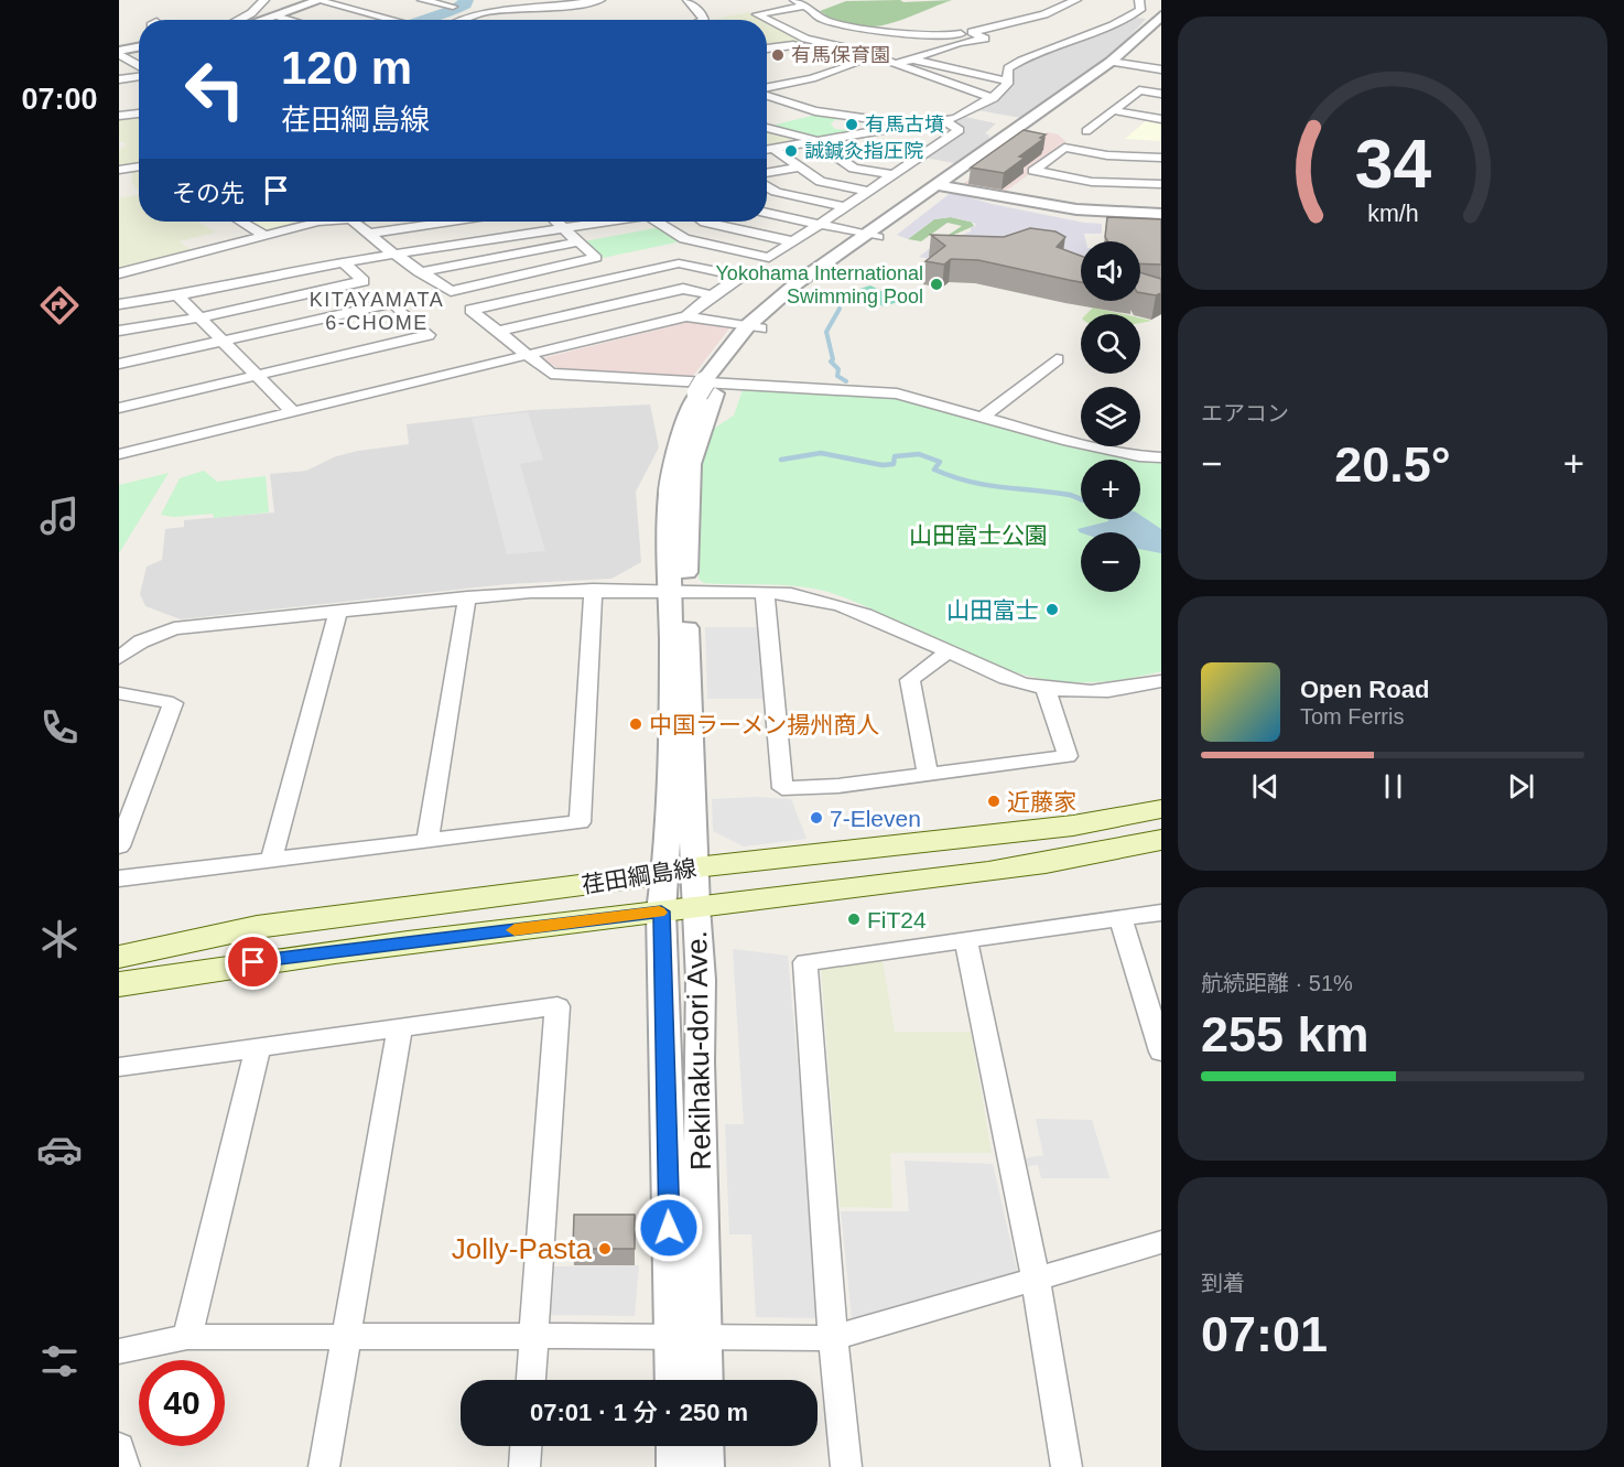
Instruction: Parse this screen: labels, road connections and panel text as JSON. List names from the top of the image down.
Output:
{
  "streets": {
    "main road": ["荏田綱島線"],
    "street": ["Rekihaku-dori Ave."]
  },
  "crossings": [
    ["荏田綱島線", "Rekihaku-dori Ave."]
  ],
  "districts": ["KITAYAMATA 6-CHOME"],
  "parks": ["山田富士公園"],
  "places": [
    "有馬保育園",
    "有馬古墳",
    "誠鍼灸指圧院",
    "Yokohama International Swimming Pool",
    "山田富士",
    "中国ラーメン揚州商人",
    "近藤家",
    "7-Eleven",
    "FiT24",
    "Jolly-Pasta"
  ],
  "page": {
    "tabs": "07:00",
    "turn": ["120 m", "荏田綱島線"],
    "then": "その先",
    "map_buttons": ["+", "−"],
    "tile": [
      "エアコン",
      ["航続距離 · 51%", "255 km"],
      ["到着", "07:01"]
    ],
    "heat": ["−", "20.5°", "+"],
    "song": ["Open Road", "Tom Ferris"],
    "limit": "40",
    "trip": "07:01 · 1 分 · 250 m",
    "gauge": ["34", "km/h"]
  }
}
